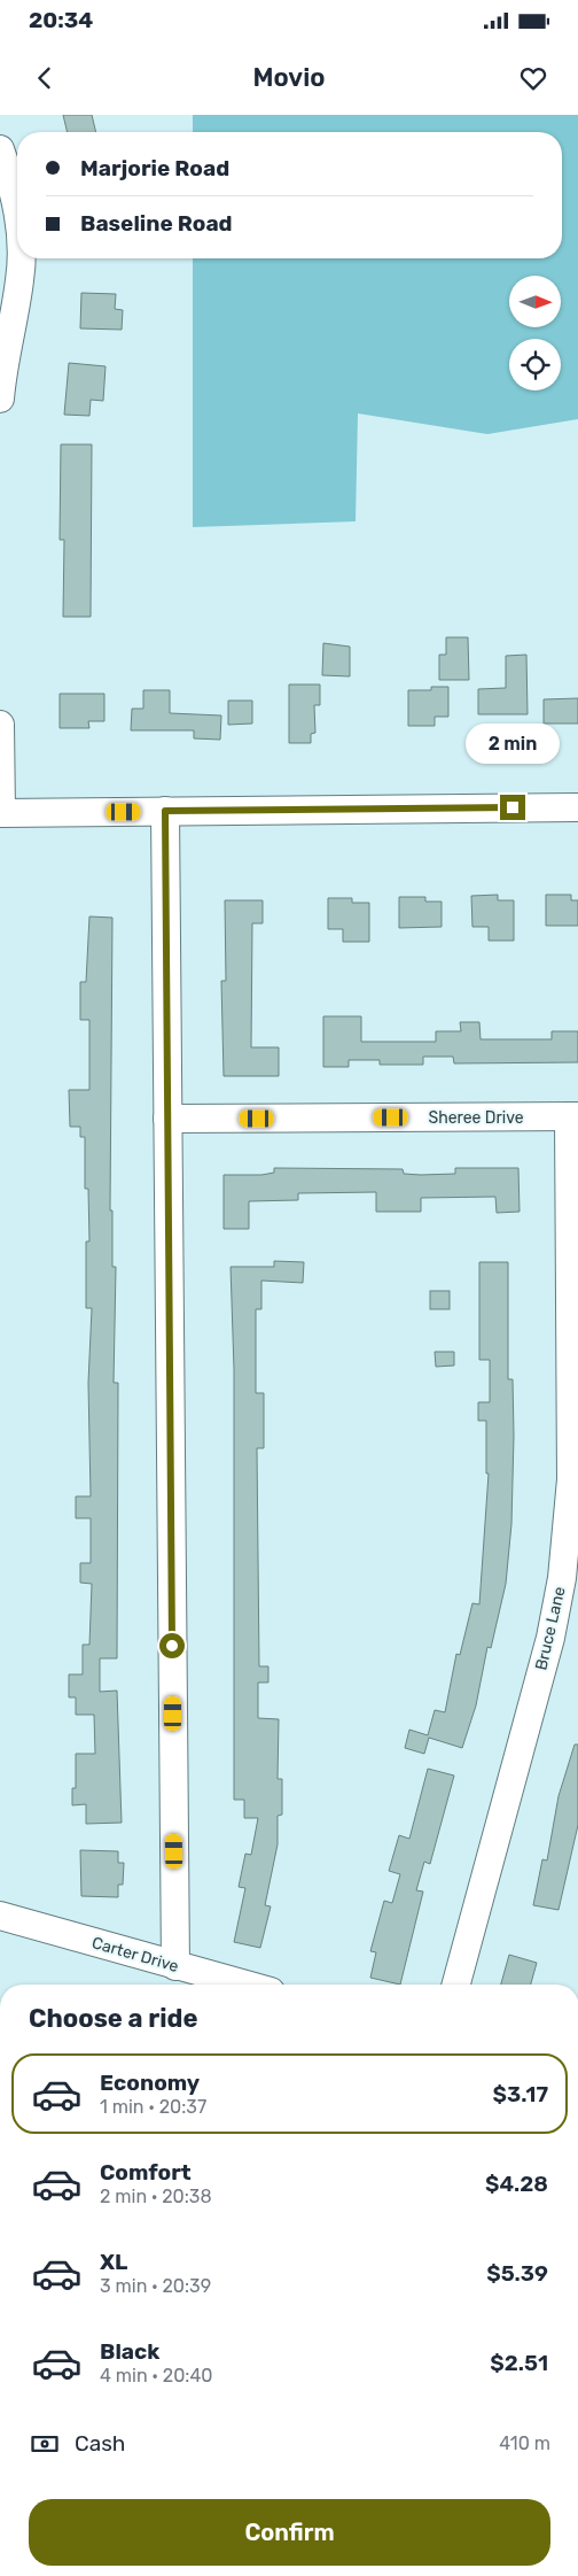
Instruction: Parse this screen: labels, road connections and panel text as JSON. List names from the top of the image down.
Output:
{
  "streets": {
    "street": ["Sheree Drive", "Bruce Lane", "Carter Drive"]
  },
  "crossings": [
    ["Sheree Drive", "Bruce Lane"]
  ],
  "north": "right",
  "page": {
    "status": "20:34",
    "header": "Movio",
    "banner": ["Marjorie Road", "Baseline Road"],
    "bubble": "2 min",
    "heading": "Choose a ride",
    "list": [
      {
        "name": "Economy",
        "note": "1 min · 20:37",
        "value": "$3.17"
      },
      {
        "name": "Comfort",
        "note": "2 min · 20:38",
        "value": "$4.28"
      },
      {
        "name": "XL",
        "note": "3 min · 20:39",
        "value": "$5.39"
      },
      {
        "name": "Black",
        "note": "4 min · 20:40",
        "value": "$2.51"
      }
    ],
    "pay": ["Cash", "410 m"],
    "buttons": "Confirm"
  }
}
